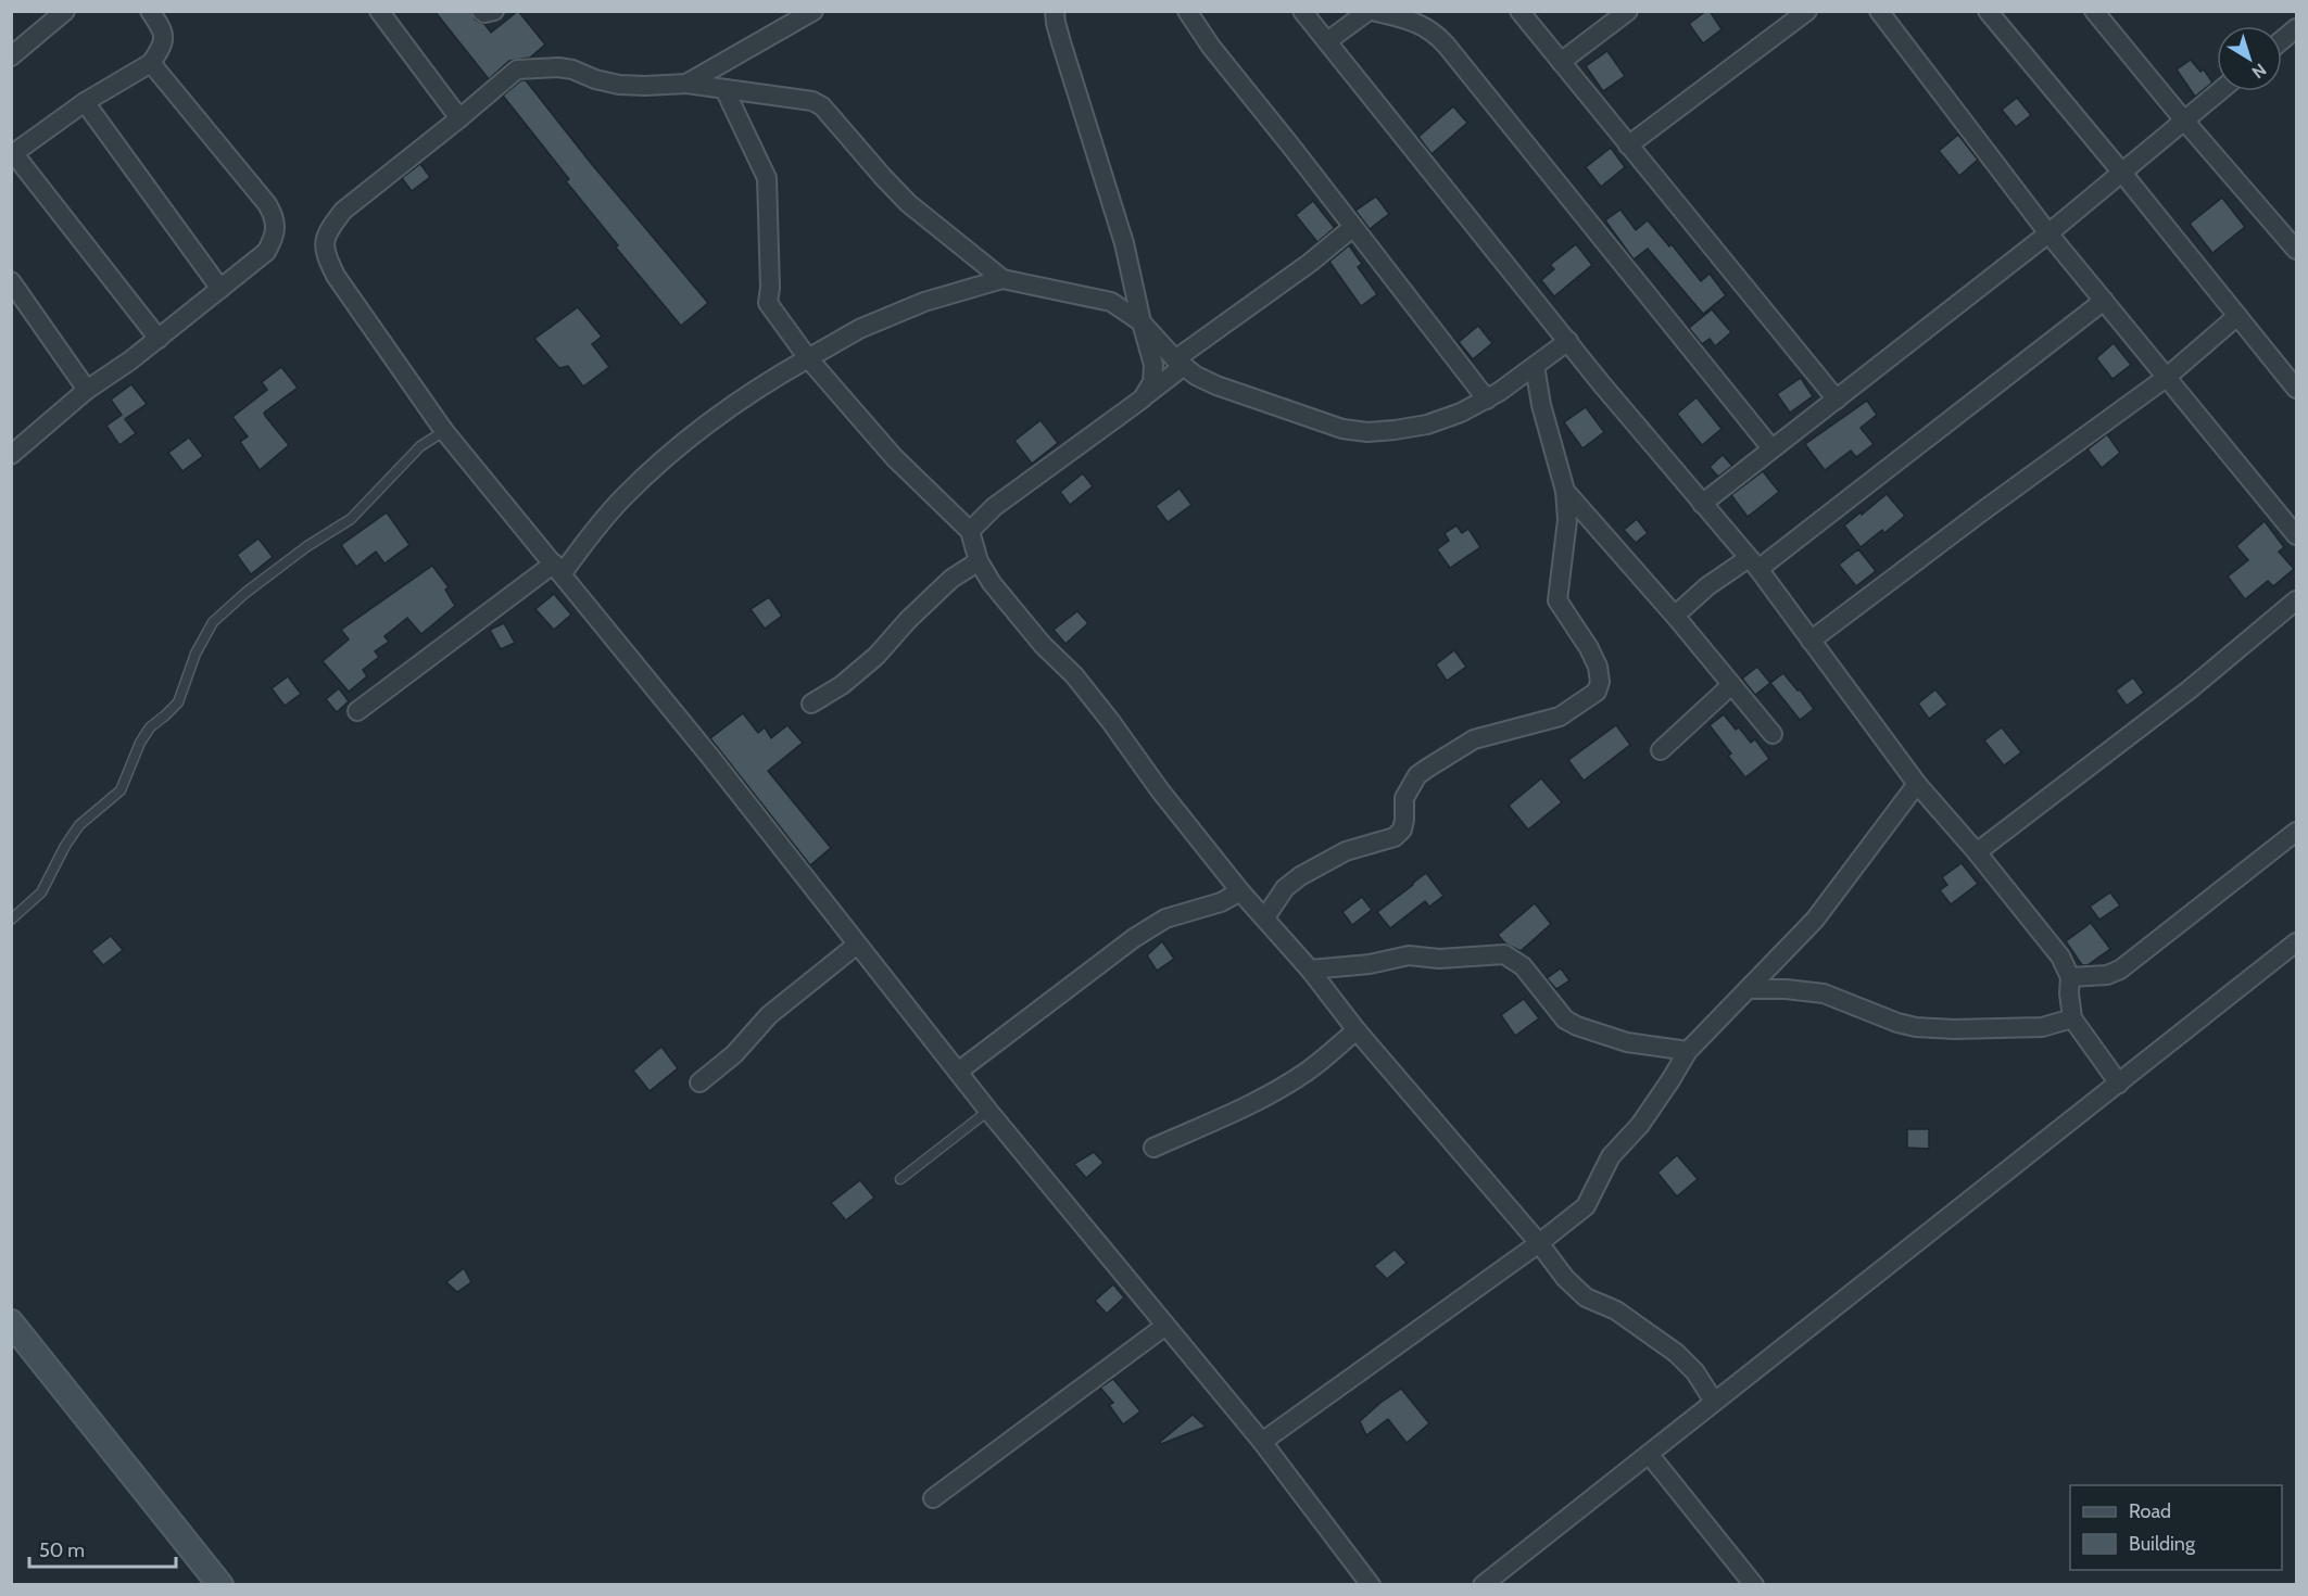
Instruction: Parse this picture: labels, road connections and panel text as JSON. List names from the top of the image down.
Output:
{
  "legend": ["Road", "Building"],
  "scale_bar": "50 m",
  "north": "bottom right"
}
